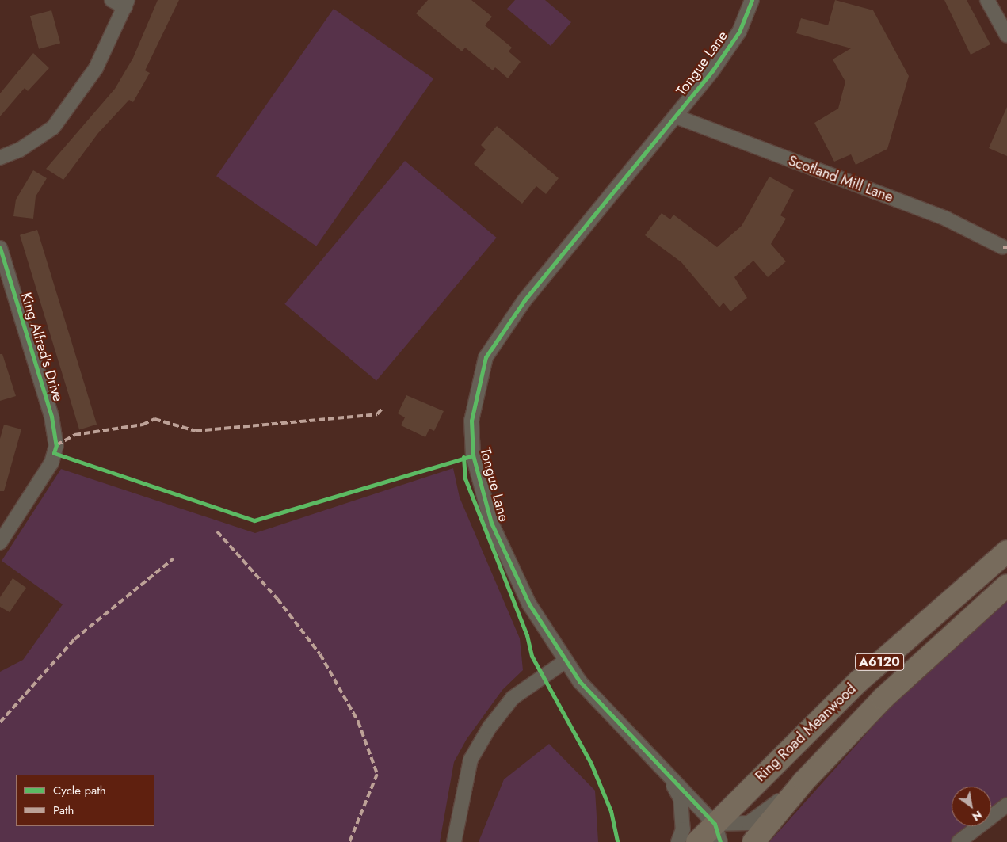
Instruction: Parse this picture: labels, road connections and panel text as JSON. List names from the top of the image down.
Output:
{
  "streets": {
    "highway": ["A6120", "Ring Road Meanwood"],
    "street": ["Tongue Lane", "Scotland Mill Lane", "King Alfred's Drive"]
  },
  "crossings": [
    ["Tongue Lane", "Scotland Mill Lane"],
    ["Tongue Lane", "A6120"],
    ["Tongue Lane", "Ring Road Meanwood"],
    ["A6120", "Ring Road Meanwood"]
  ],
  "legend": ["Cycle path", "Path"],
  "north": "bottom right"
}
